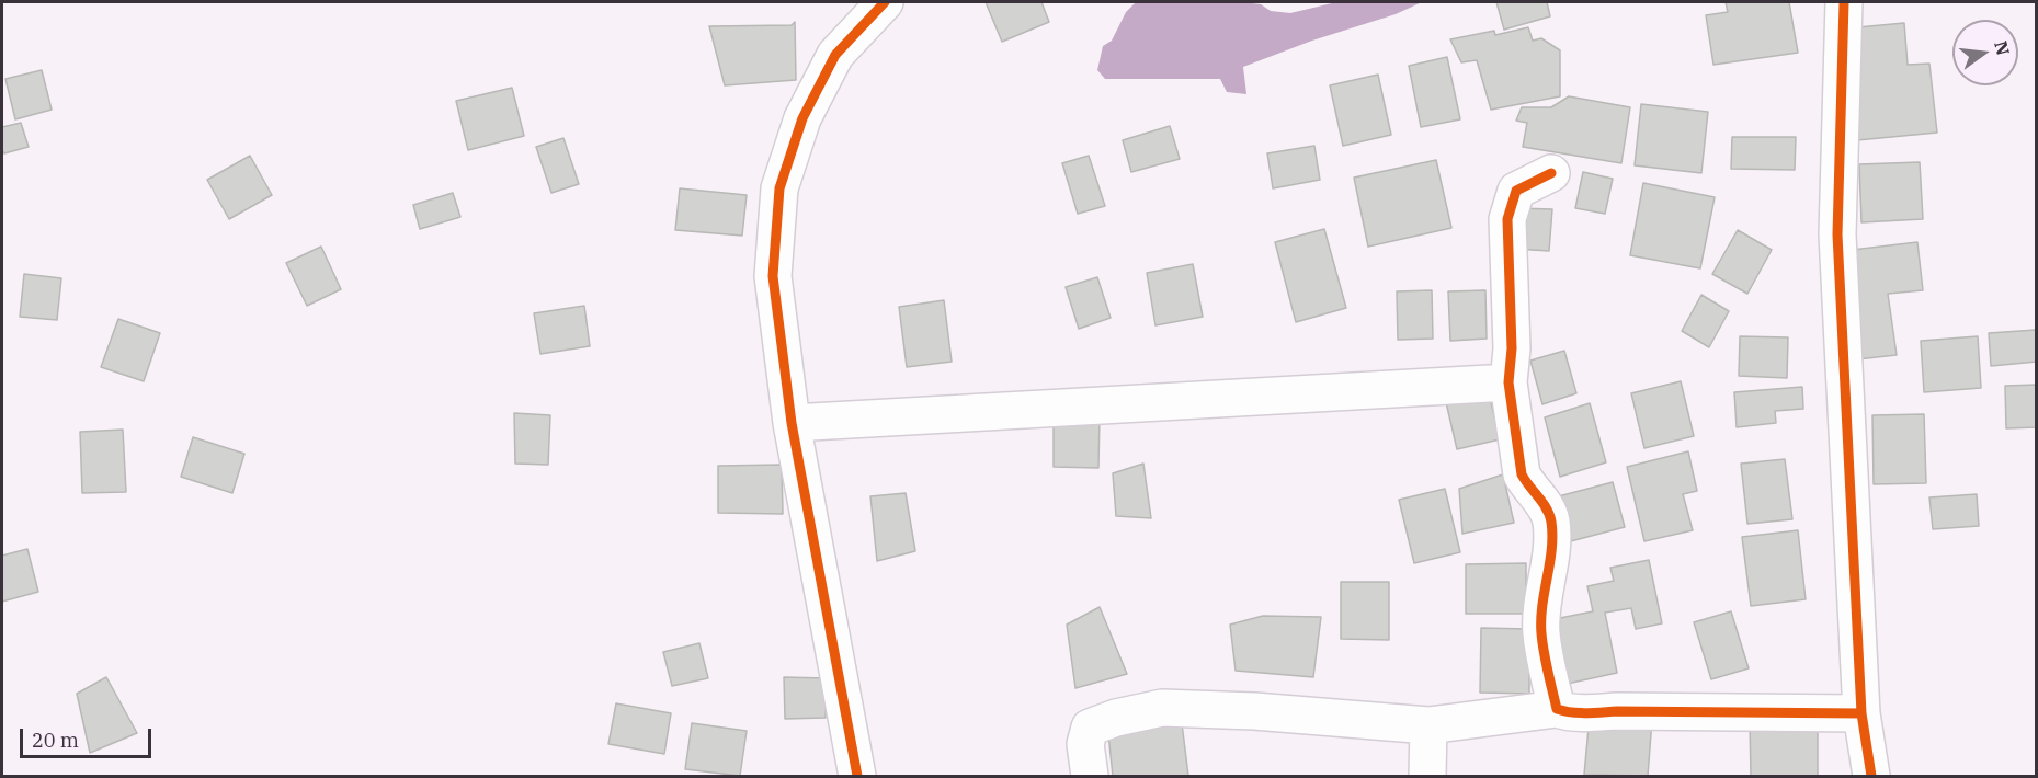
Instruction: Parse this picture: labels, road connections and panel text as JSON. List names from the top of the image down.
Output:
{
  "scale_bar": "20 m",
  "north": "right"
}
